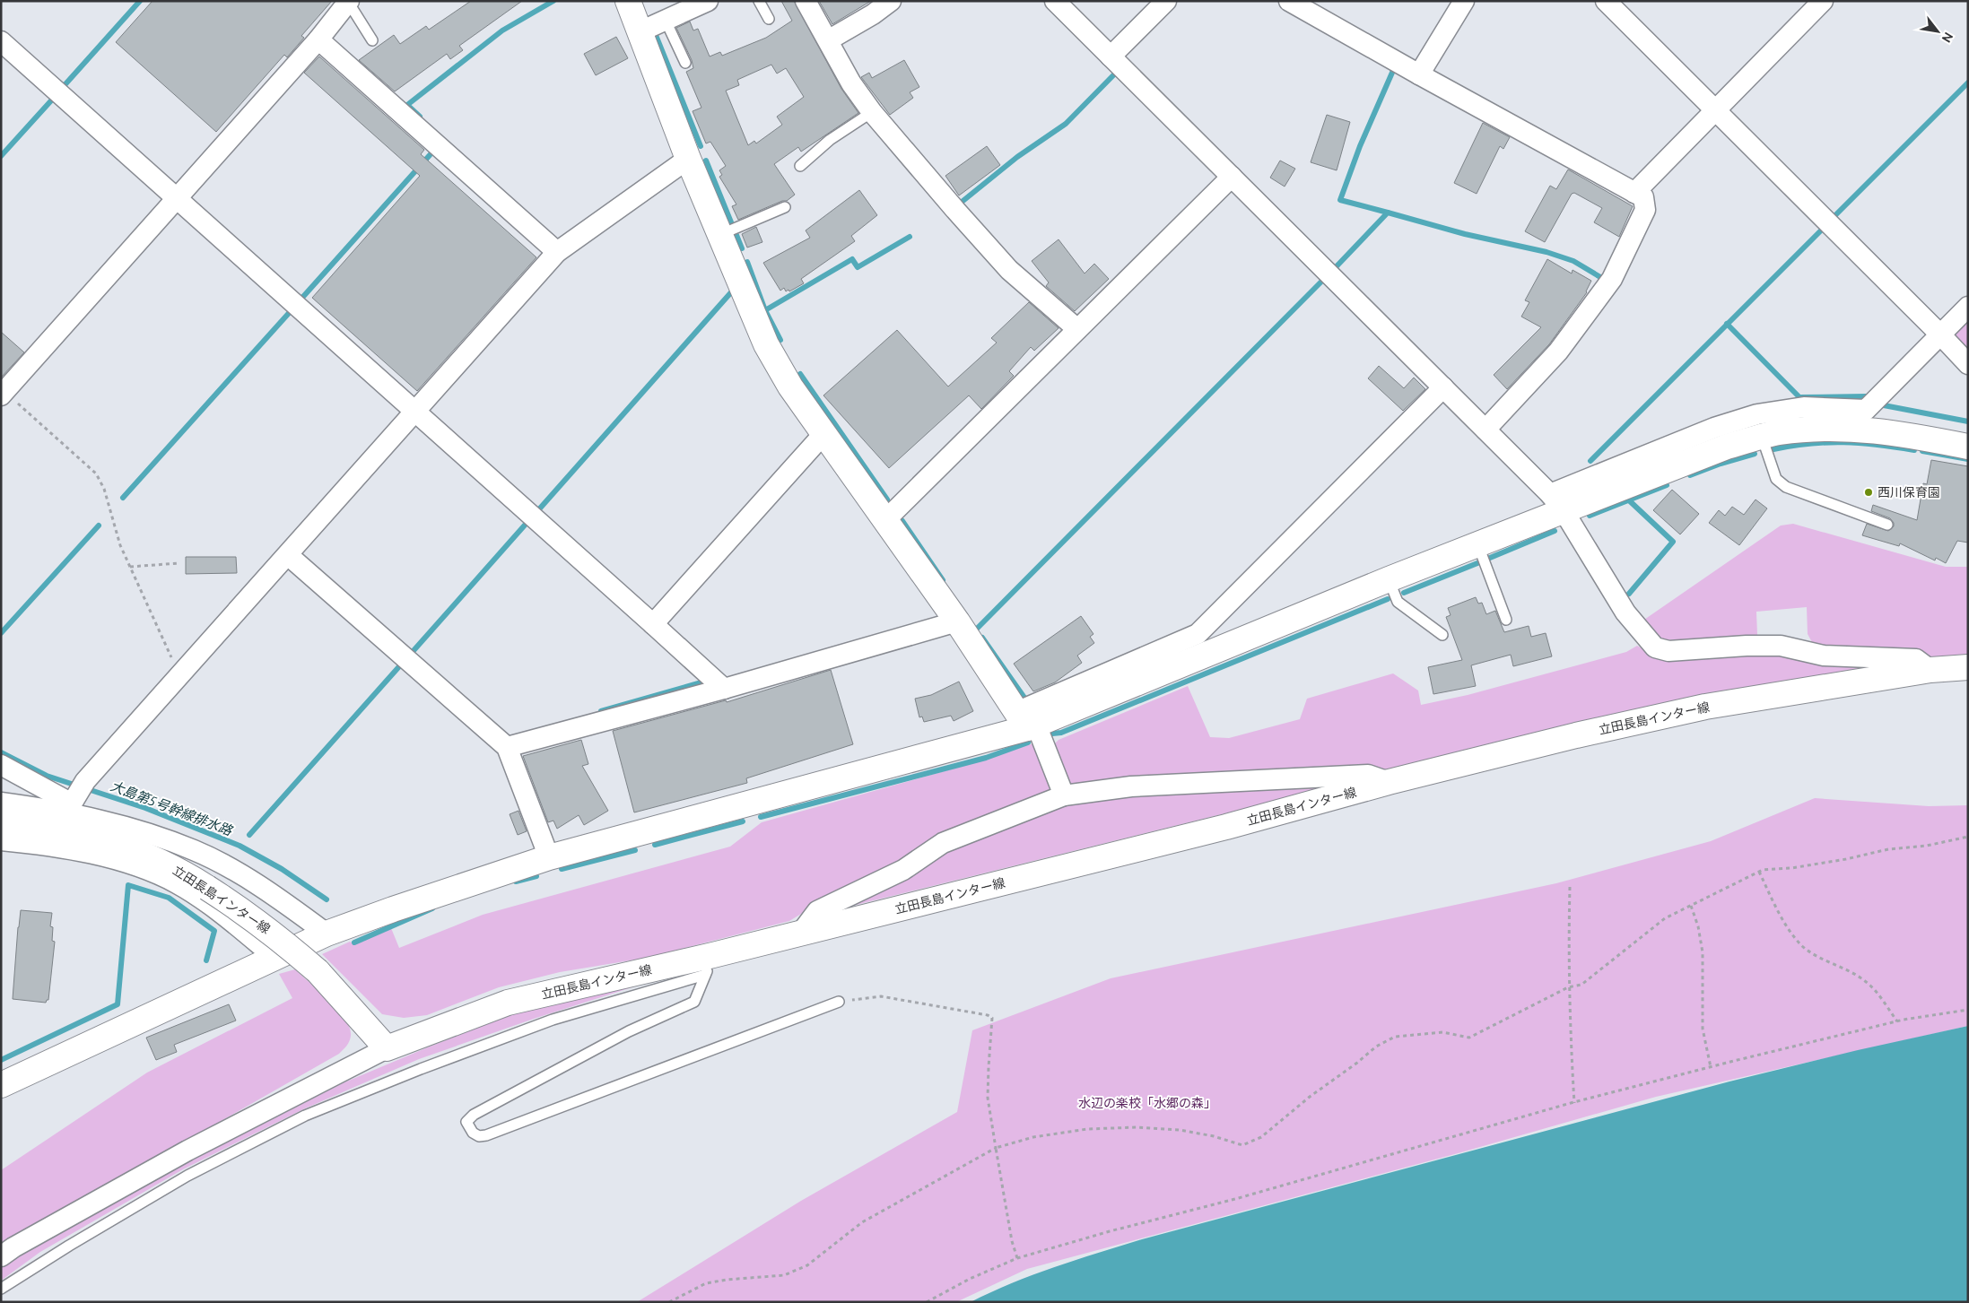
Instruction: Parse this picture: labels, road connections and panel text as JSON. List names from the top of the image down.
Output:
{
  "streets": {
    "street": ["立田長島インター線"]
  },
  "water": ["大島第5号幹線排水路"],
  "parks": ["水辺の楽校「水郷の森」"],
  "places": ["西川保育園"],
  "north": "bottom right"
}
